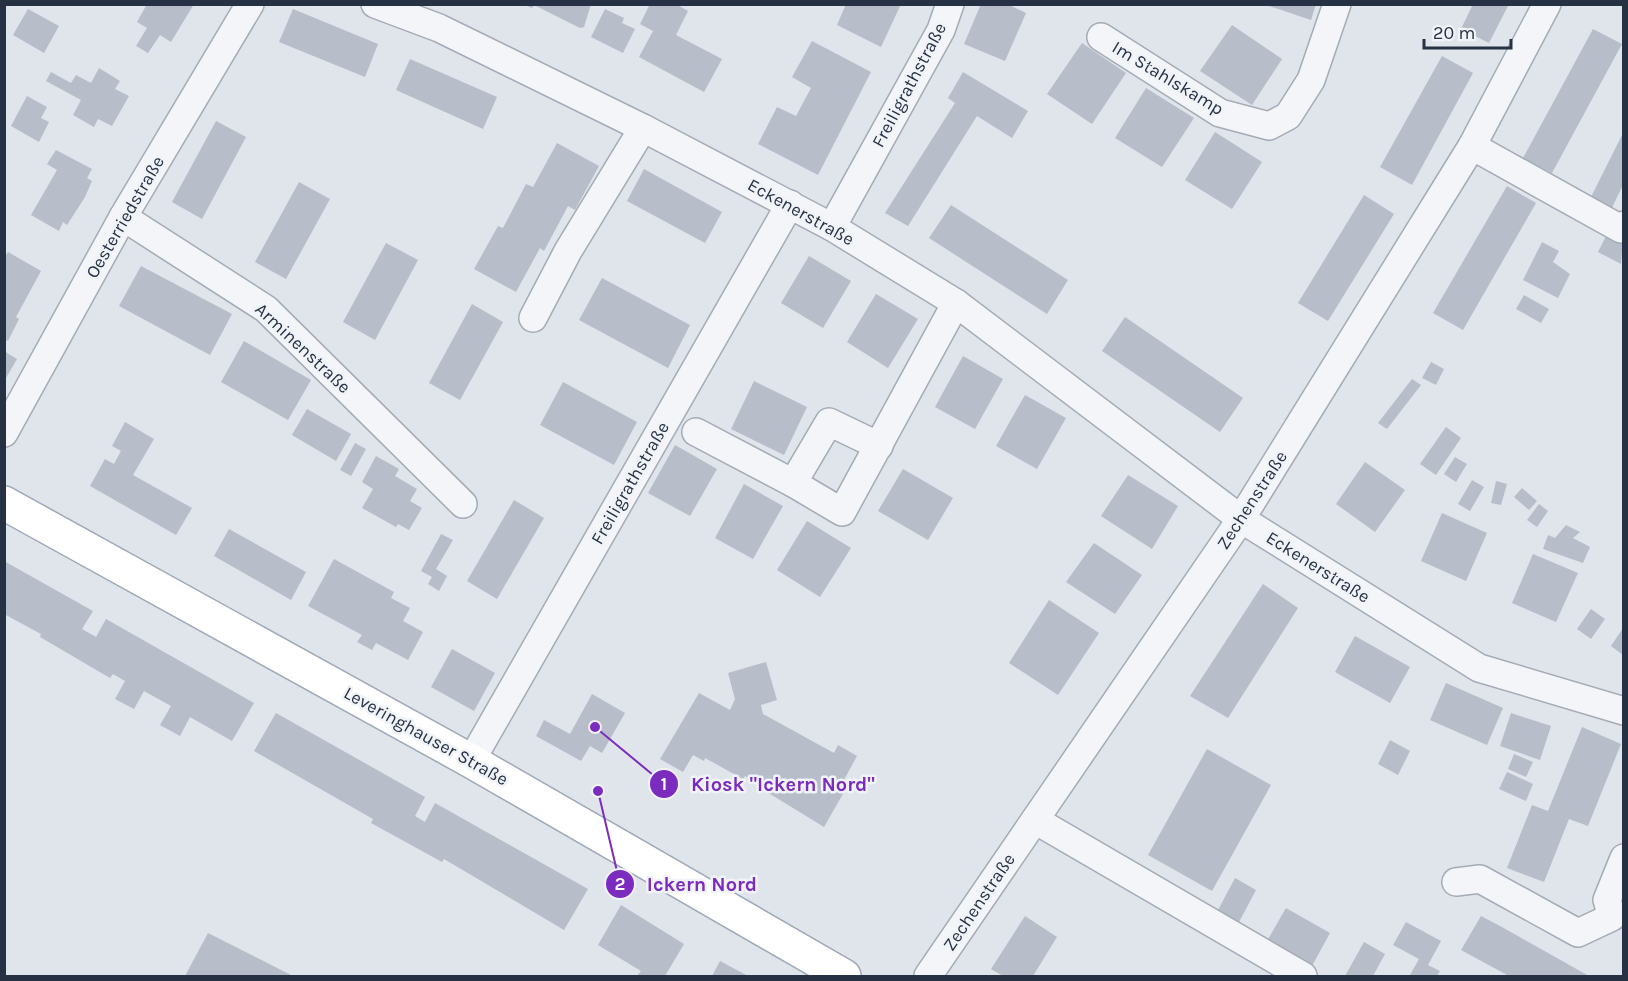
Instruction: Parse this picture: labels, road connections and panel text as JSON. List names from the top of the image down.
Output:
{
  "streets": {
    "main road": ["Leveringhauser Straße"],
    "street": [
      "Im Stahlskamp",
      "Freiligrathstraße",
      "Eckenerstraße",
      "Oesterriedstraße",
      "Arminenstraße",
      "Zechenstraße"
    ]
  },
  "crossings": [
    ["Freiligrathstraße", "Eckenerstraße"],
    ["Freiligrathstraße", "Leveringhauser Straße"],
    ["Eckenerstraße", "Zechenstraße"],
    ["Oesterriedstraße", "Arminenstraße"]
  ],
  "places": ["Kiosk \"Ickern Nord\"", "Ickern Nord"],
  "scale_bar": "20 m"
}
